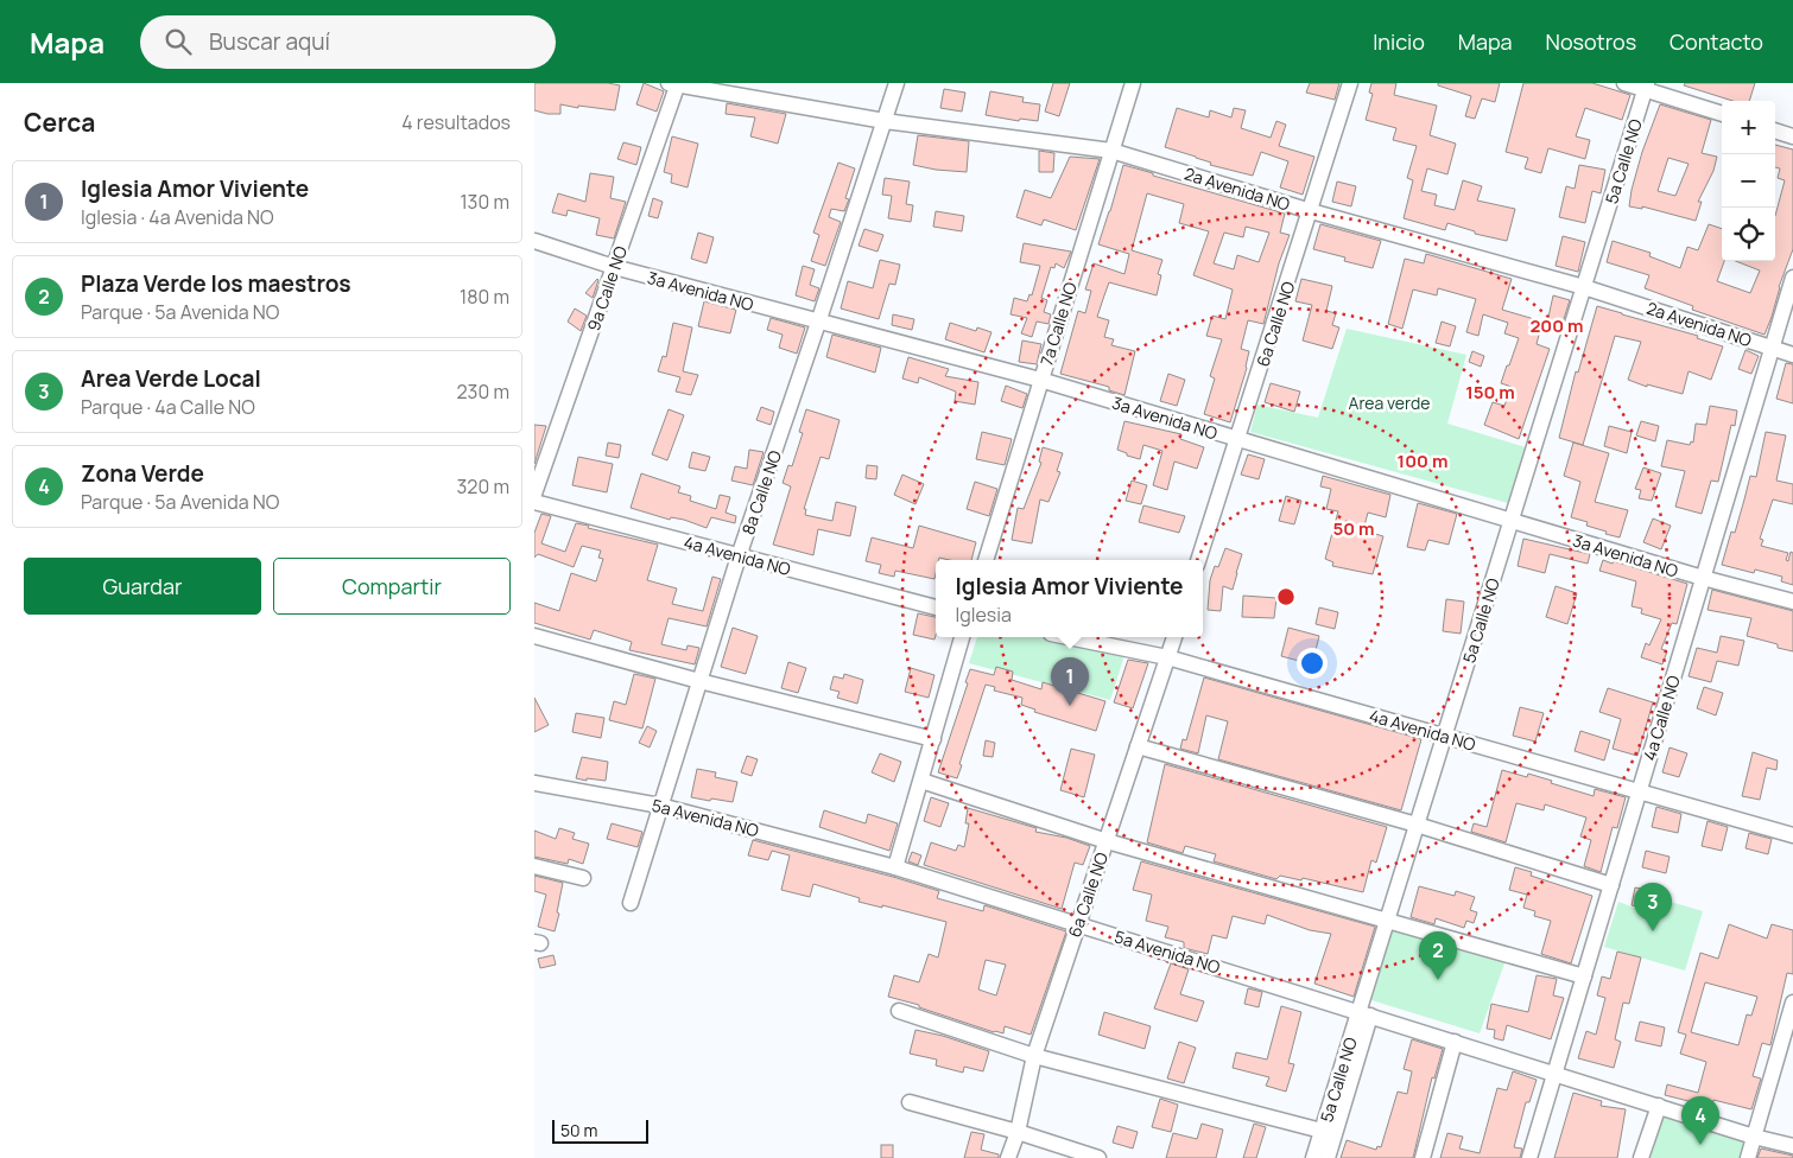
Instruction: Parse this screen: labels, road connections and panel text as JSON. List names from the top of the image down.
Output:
{
  "streets": {
    "street": [
      "5a Calle NO",
      "2a Avenida NO",
      "9a Calle NO",
      "3a Avenida NO",
      "7a Calle NO",
      "6a Calle NO",
      "8a Calle NO",
      "4a Avenida NO",
      "4a Calle NO",
      "5a Avenida NO"
    ]
  },
  "crossings": [
    ["5a Calle NO", "2a Avenida NO"],
    ["5a Calle NO", "3a Avenida NO"],
    ["5a Calle NO", "4a Avenida NO"],
    ["5a Calle NO", "5a Avenida NO"],
    ["2a Avenida NO", "9a Calle NO"],
    ["2a Avenida NO", "7a Calle NO"],
    ["2a Avenida NO", "6a Calle NO"],
    ["2a Avenida NO", "8a Calle NO"],
    ["2a Avenida NO", "4a Calle NO"],
    ["9a Calle NO", "3a Avenida NO"],
    ["3a Avenida NO", "7a Calle NO"],
    ["3a Avenida NO", "6a Calle NO"],
    ["3a Avenida NO", "8a Calle NO"],
    ["3a Avenida NO", "4a Calle NO"],
    ["6a Calle NO", "4a Avenida NO"],
    ["6a Calle NO", "5a Avenida NO"],
    ["8a Calle NO", "4a Avenida NO"],
    ["8a Calle NO", "5a Avenida NO"],
    ["4a Avenida NO", "4a Calle NO"],
    ["4a Calle NO", "5a Avenida NO"]
  ],
  "parks": ["Area verde"],
  "scale_bar": "50 m",
  "page": {
    "header": "Mapa",
    "search": "Buscar aquí",
    "nav": [
      "Inicio",
      "Mapa",
      "Nosotros",
      "Contacto"
    ],
    "heading": ["Cerca", "4 resultados"],
    "map_buttons": ["+", "−"],
    "list": [
      {
        "mark": "1",
        "name": "Iglesia Amor Viviente",
        "note": "Iglesia · 4a Avenida NO",
        "value": "130 m"
      },
      {
        "mark": "2",
        "name": "Plaza Verde los maestros",
        "note": "Parque · 5a Avenida NO",
        "value": "180 m"
      },
      {
        "mark": "3",
        "name": "Area Verde Local",
        "note": "Parque · 4a Calle NO",
        "value": "230 m"
      },
      {
        "mark": "4",
        "name": "Zona Verde",
        "note": "Parque · 5a Avenida NO",
        "value": "320 m"
      }
    ],
    "buttons": ["Guardar", "Compartir"],
    "popup": ["Iglesia Amor Viviente", "Iglesia"],
    "pins": [
      "1",
      "3",
      "2",
      "4"
    ],
    "scale": "50 m"
  },
  "rings": [
    "200 m",
    "150 m",
    "100 m",
    "50 m"
  ]
}
